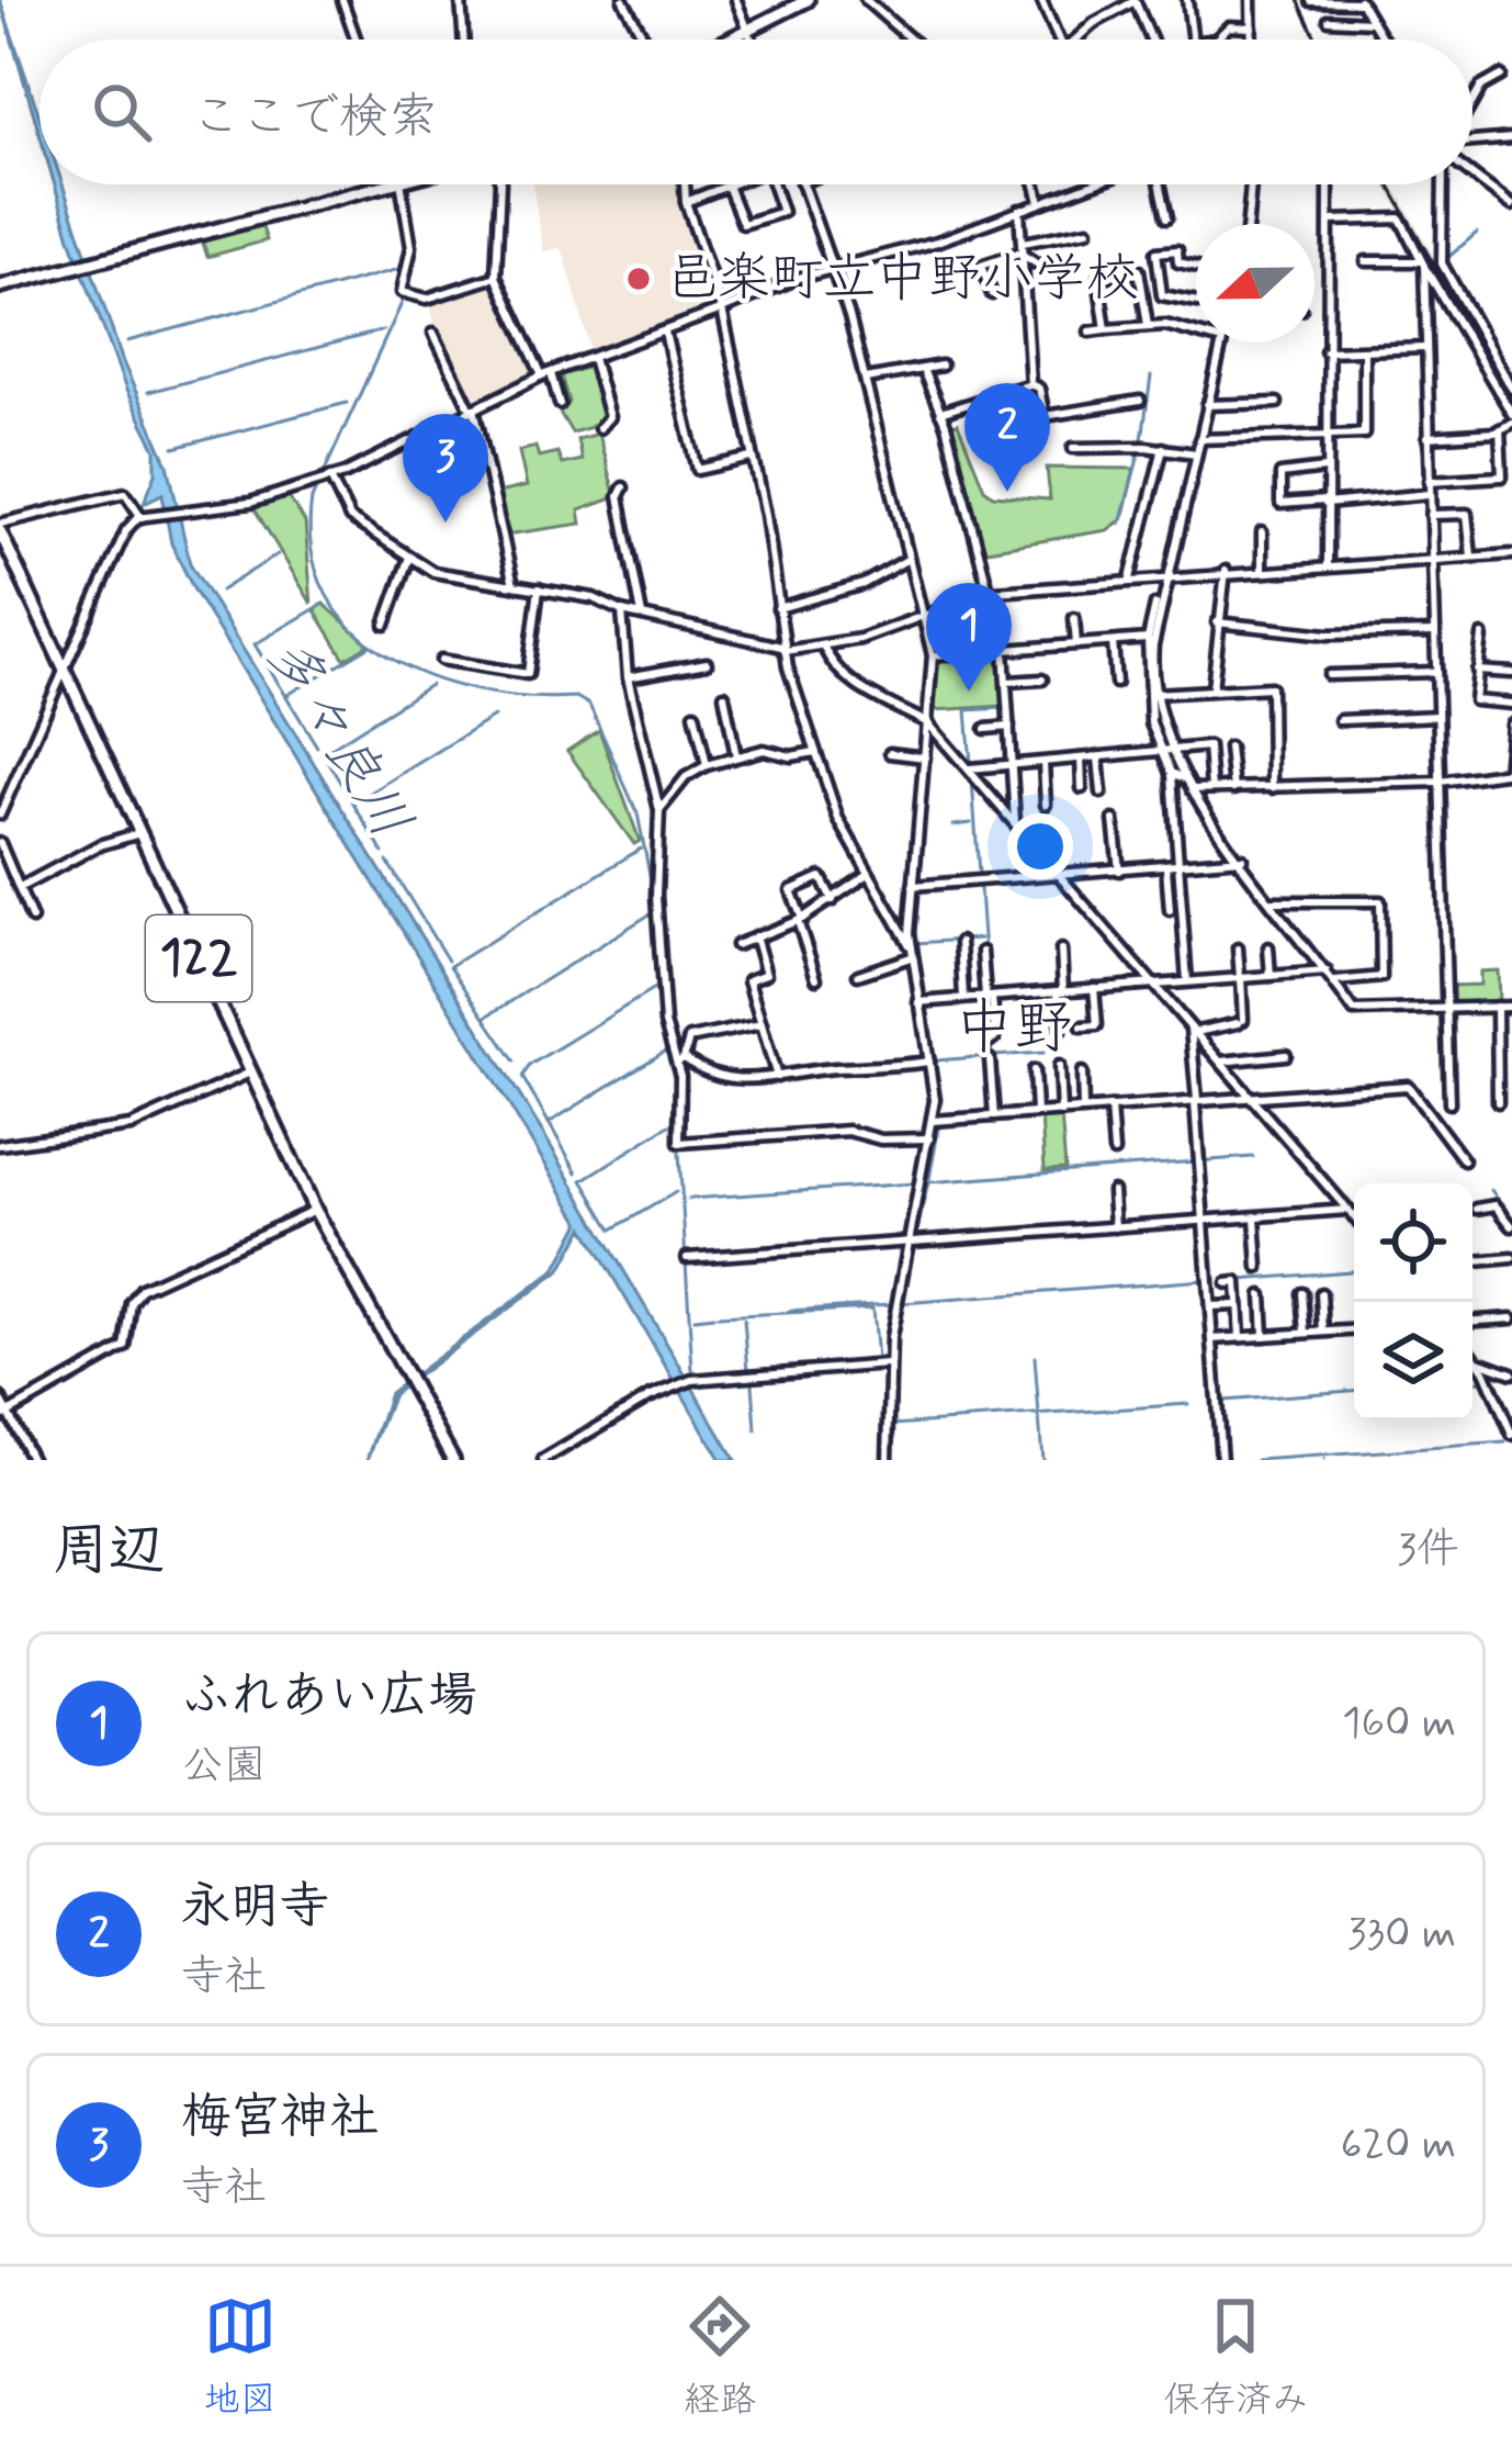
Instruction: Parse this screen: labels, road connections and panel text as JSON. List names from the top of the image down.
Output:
{
  "streets": {
    "main road": ["122"]
  },
  "districts": ["中野"],
  "water": ["多々良川"],
  "places": ["邑楽町立中野小学校"],
  "north": "left",
  "page": {
    "search": "ここで検索",
    "pins": ["2", "3", "1"],
    "heading": ["周辺", "3件"],
    "list": [
      {
        "mark": "1",
        "name": "ふれあい広場",
        "note": "公園",
        "value": "160 m"
      },
      {
        "mark": "2",
        "name": "永明寺",
        "note": "寺社",
        "value": "330 m"
      },
      {
        "mark": "3",
        "name": "梅宮神社",
        "note": "寺社",
        "value": "620 m"
      }
    ],
    "nav": ["地図", "経路", "保存済み"]
  }
}
